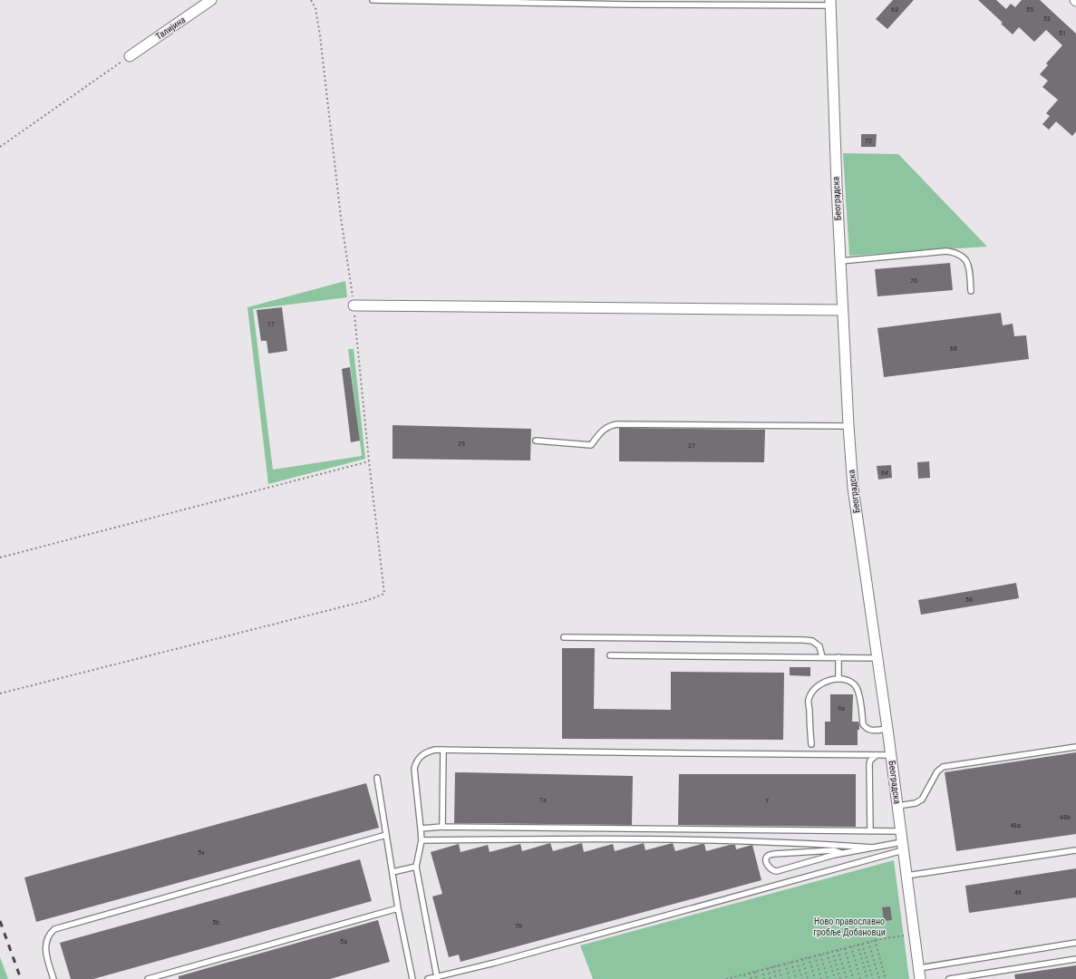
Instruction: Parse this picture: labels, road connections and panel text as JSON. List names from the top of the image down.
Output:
{
  "streets": {
    "street": ["Талијина", "Београдска"]
  },
  "parks": ["Ново православно гробље Добановци"],
  "house_numbers": [
    "63",
    "55",
    "53",
    "51",
    "72",
    "70",
    "17",
    "68",
    "29",
    "27",
    "64",
    "58",
    "9a",
    "7a",
    "7",
    "48b",
    "48a",
    "5v",
    "46",
    "5b",
    "7b",
    "5a"
  ]
}
